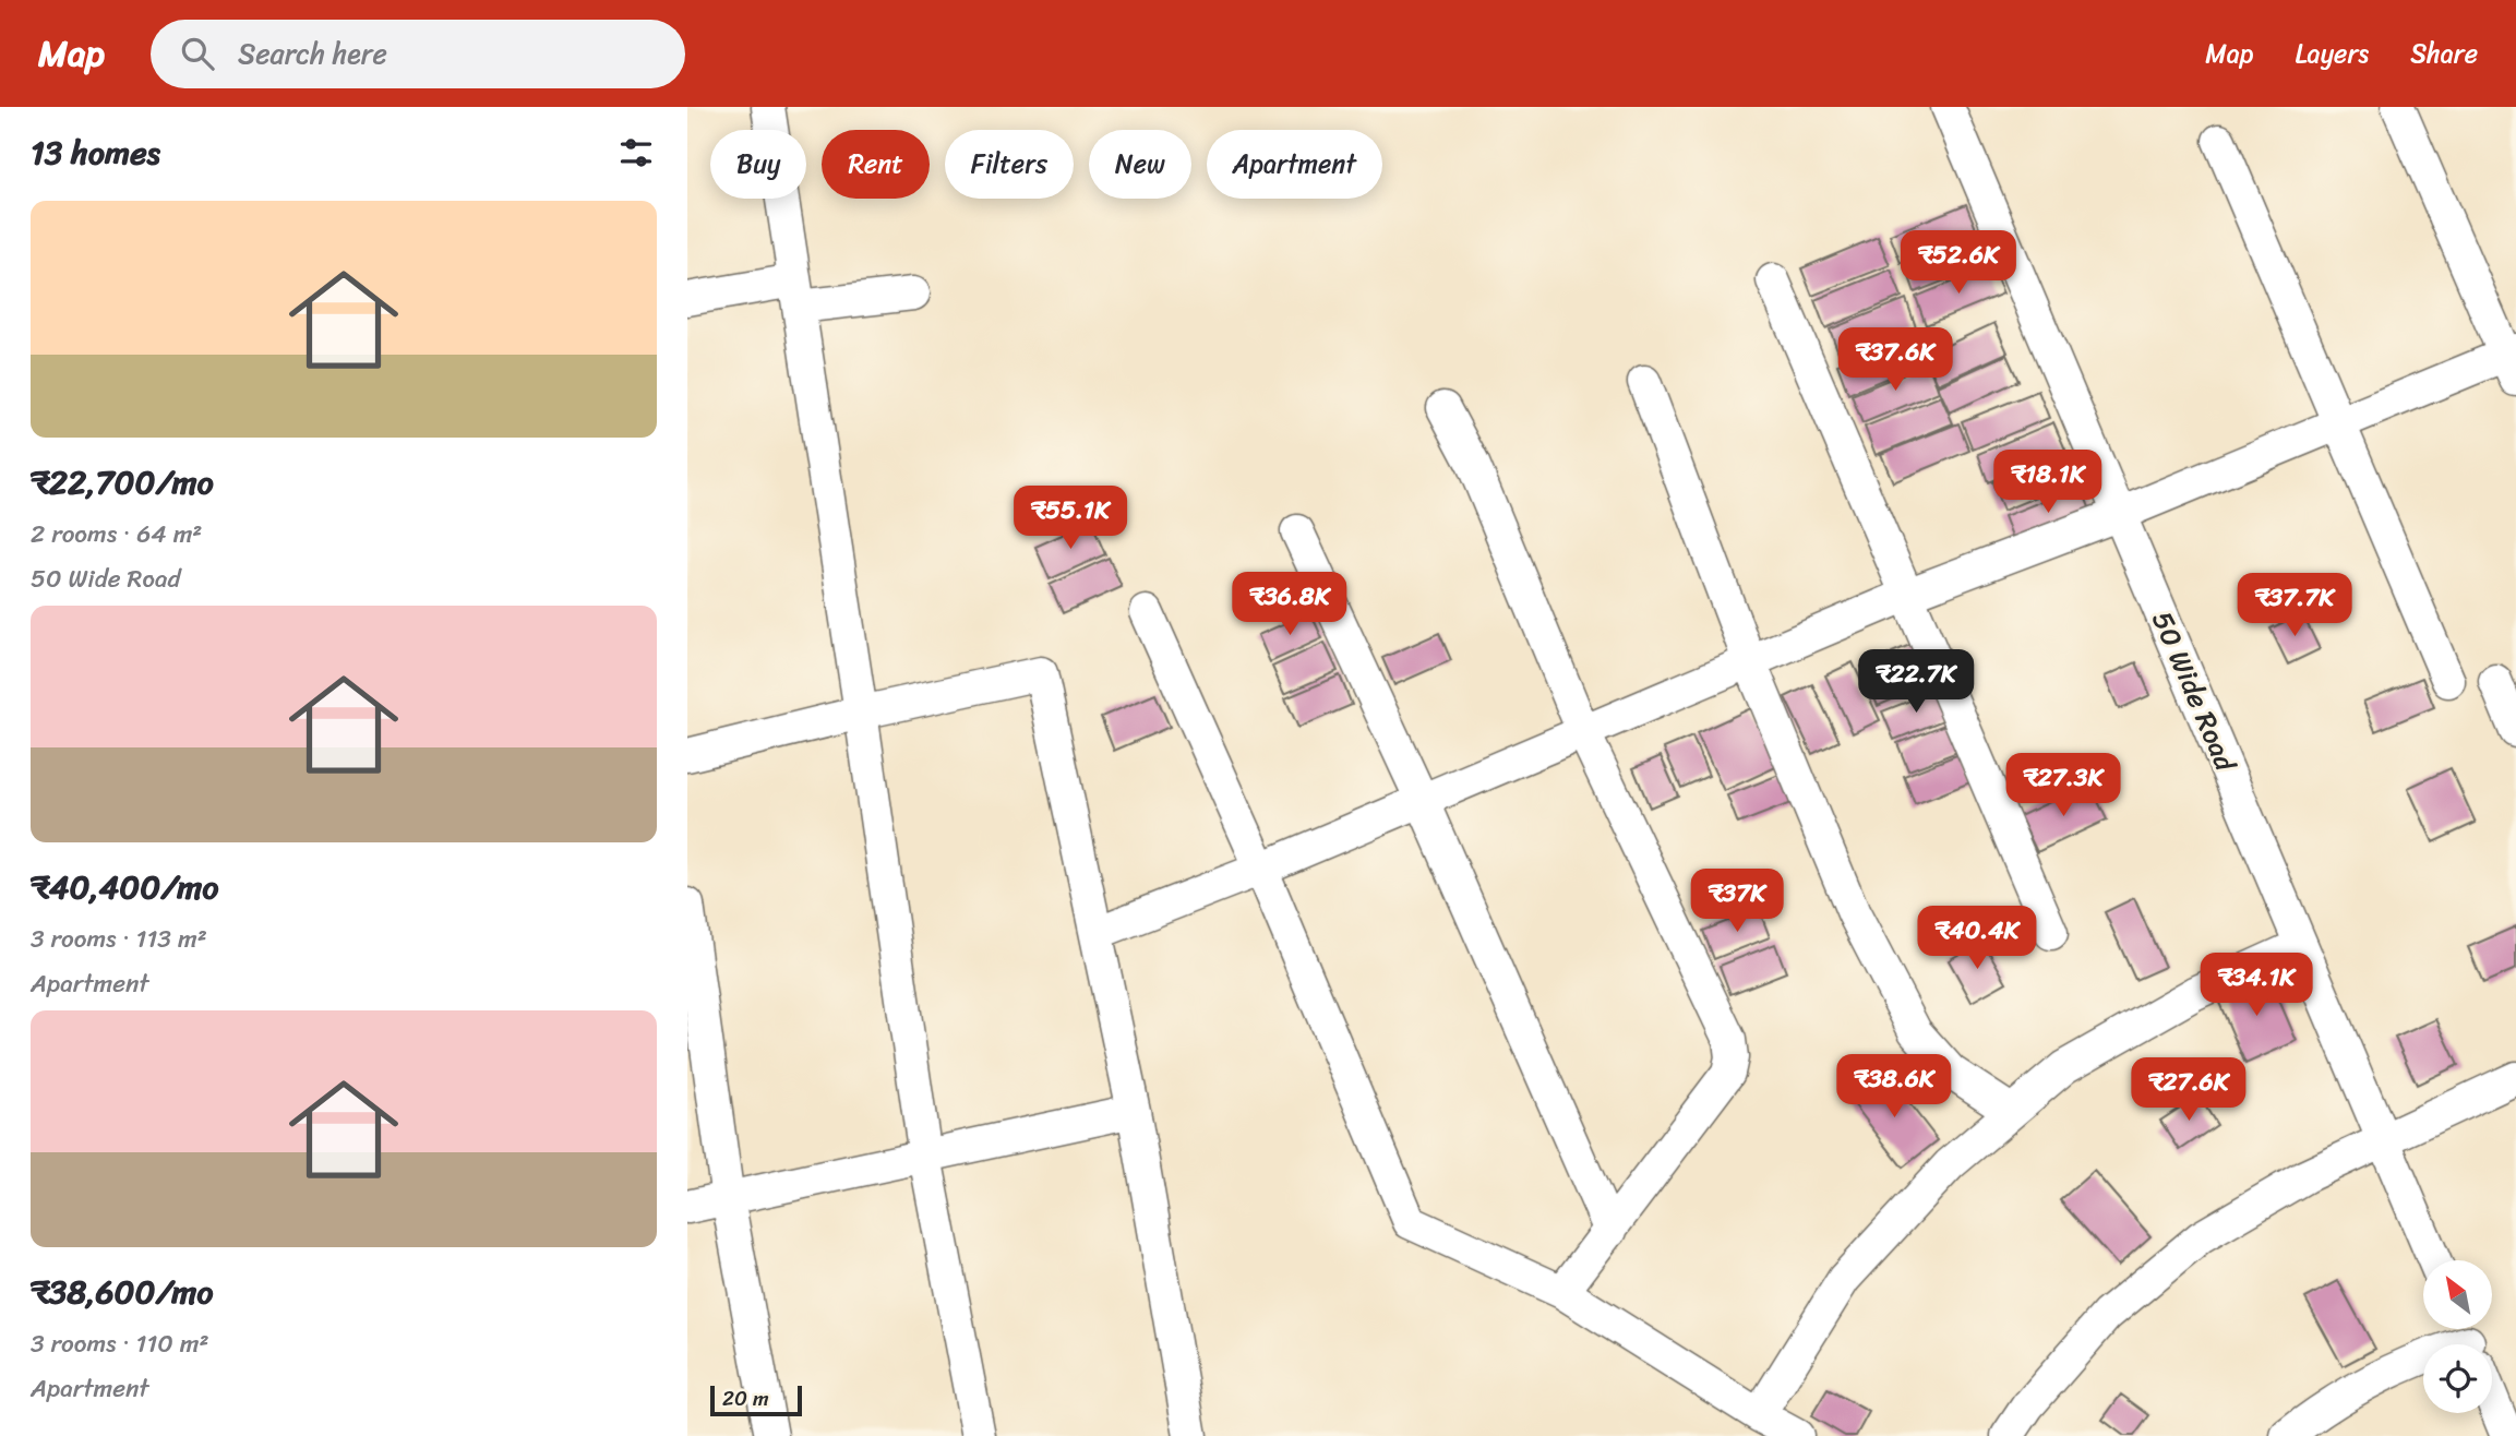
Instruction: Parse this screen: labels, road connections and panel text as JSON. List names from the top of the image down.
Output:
{
  "streets": {
    "street": ["50 Wide Road"]
  },
  "scale_bar": "20 m",
  "north": "top left",
  "page": {
    "header": "Map",
    "search": "Search here",
    "nav": ["Map", "Layers", "Share"],
    "heading": "13 homes",
    "chip": [
      "Buy",
      "Rent",
      "Filters",
      "New",
      "Apartment"
    ],
    "list": [
      {
        "name": "₹22,700/mo",
        "note": "2 rooms · 64 m² · 50 Wide Road"
      },
      {
        "name": "₹40,400/mo",
        "note": "3 rooms · 113 m² · Apartment"
      },
      {
        "name": "₹38,600/mo",
        "note": "3 rooms · 110 m² · Apartment"
      }
    ],
    "price": [
      "₹52.6K",
      "₹37.6K",
      "₹18.1K",
      "₹55.1K",
      "₹36.8K",
      "₹37.7K",
      "₹22.7K",
      "₹27.3K",
      "₹37K",
      "₹40.4K",
      "₹34.1K",
      "₹38.6K",
      "₹27.6K"
    ],
    "scale": "20 m"
  }
}
